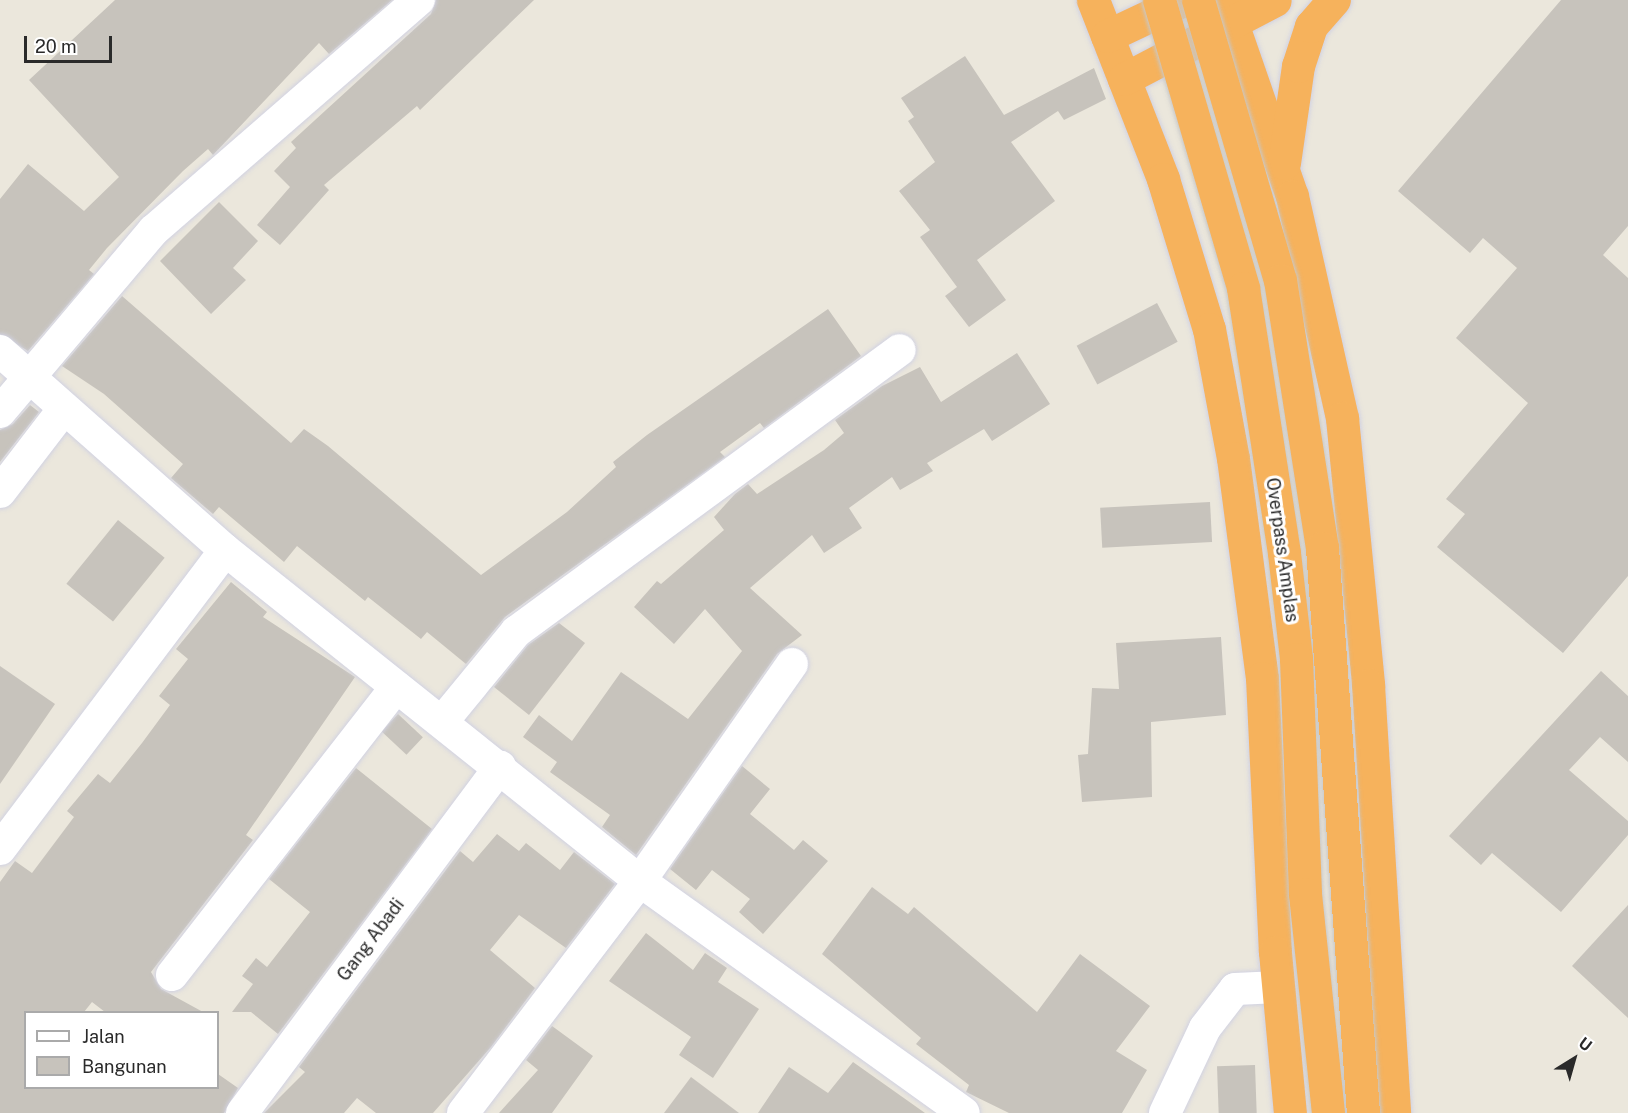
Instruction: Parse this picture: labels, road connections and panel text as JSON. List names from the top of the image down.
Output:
{
  "streets": {
    "highway": ["Overpass Amplas"],
    "street": ["Gang Abadi"]
  },
  "legend": ["Jalan", "Bangunan"],
  "scale_bar": "20 m",
  "north": "top right"
}
